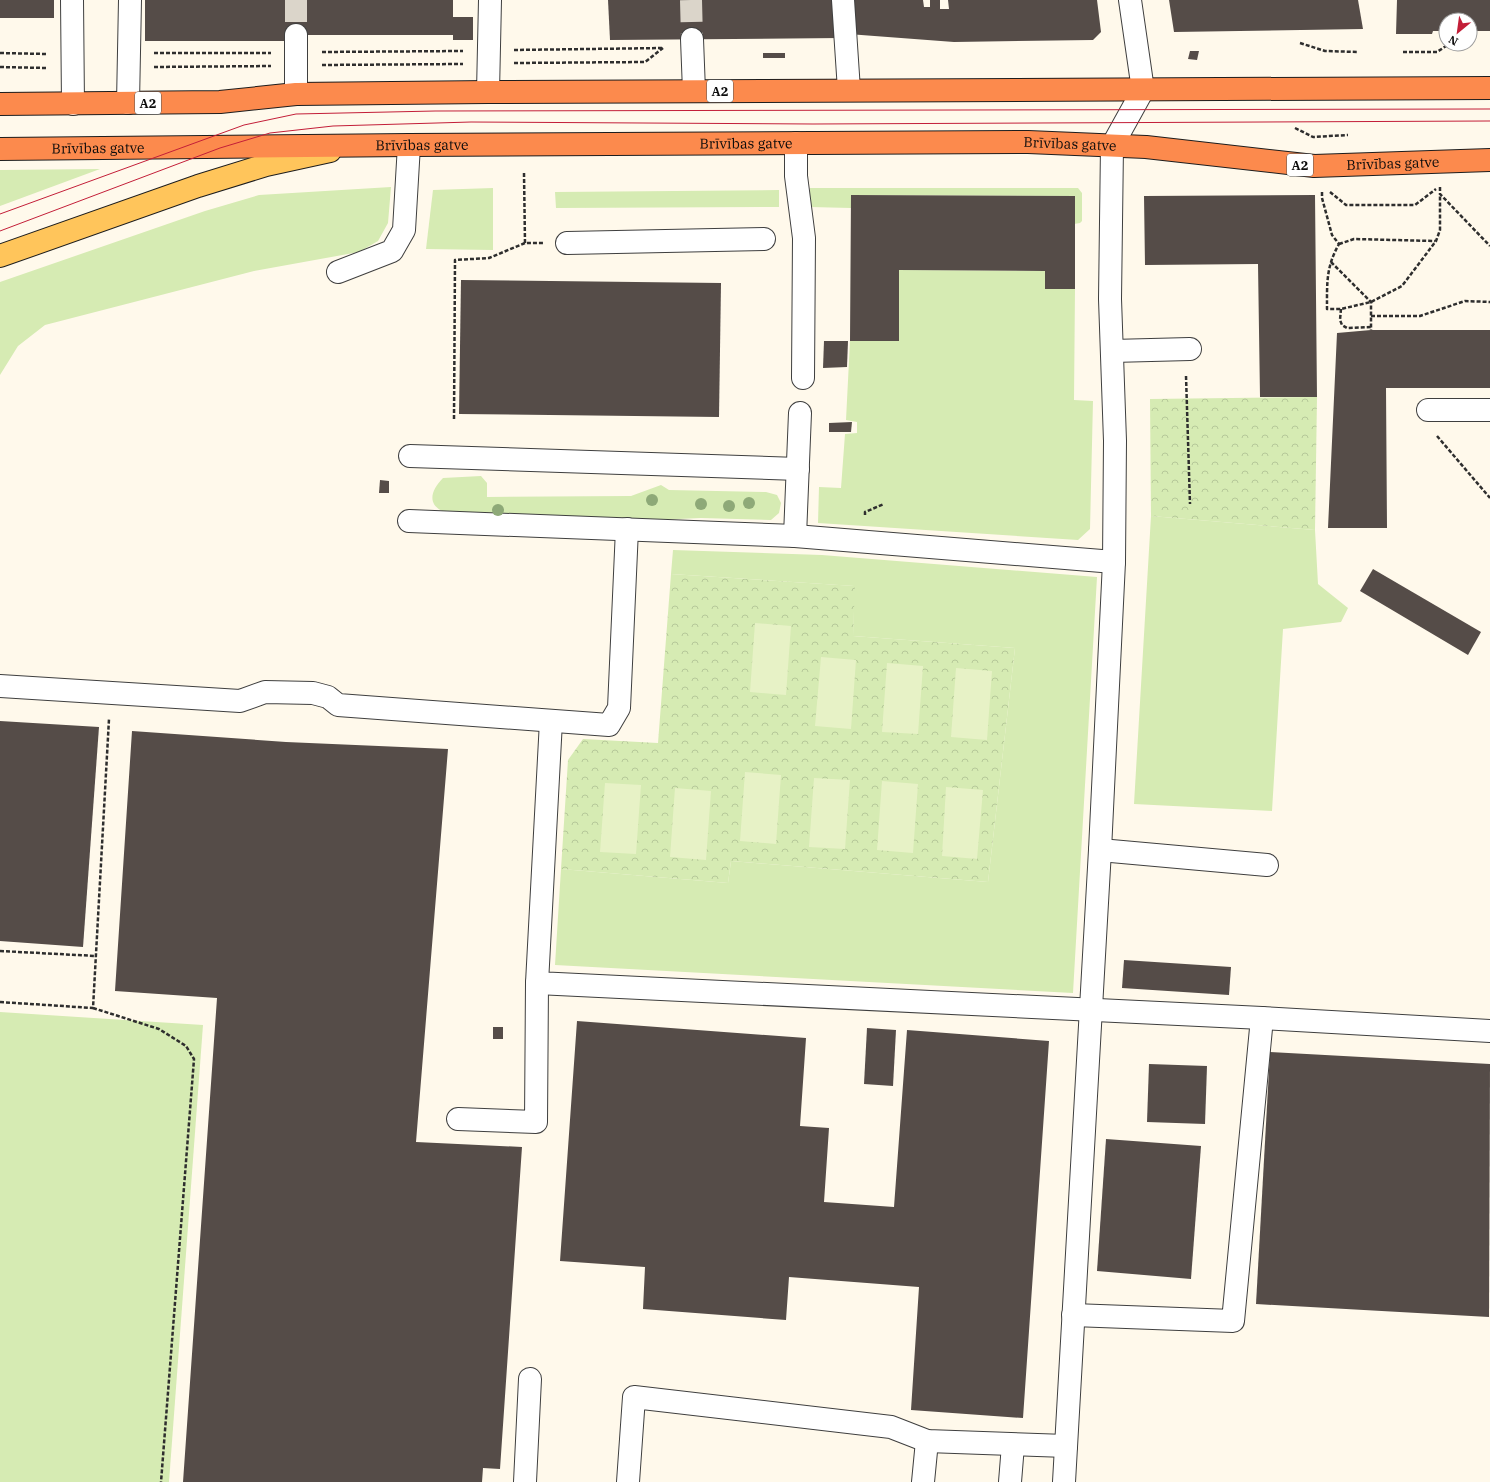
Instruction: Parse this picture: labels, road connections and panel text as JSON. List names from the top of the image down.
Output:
{
  "streets": {
    "highway": ["A2", "Brīvības gatve"]
  },
  "north": "bottom left"
}
